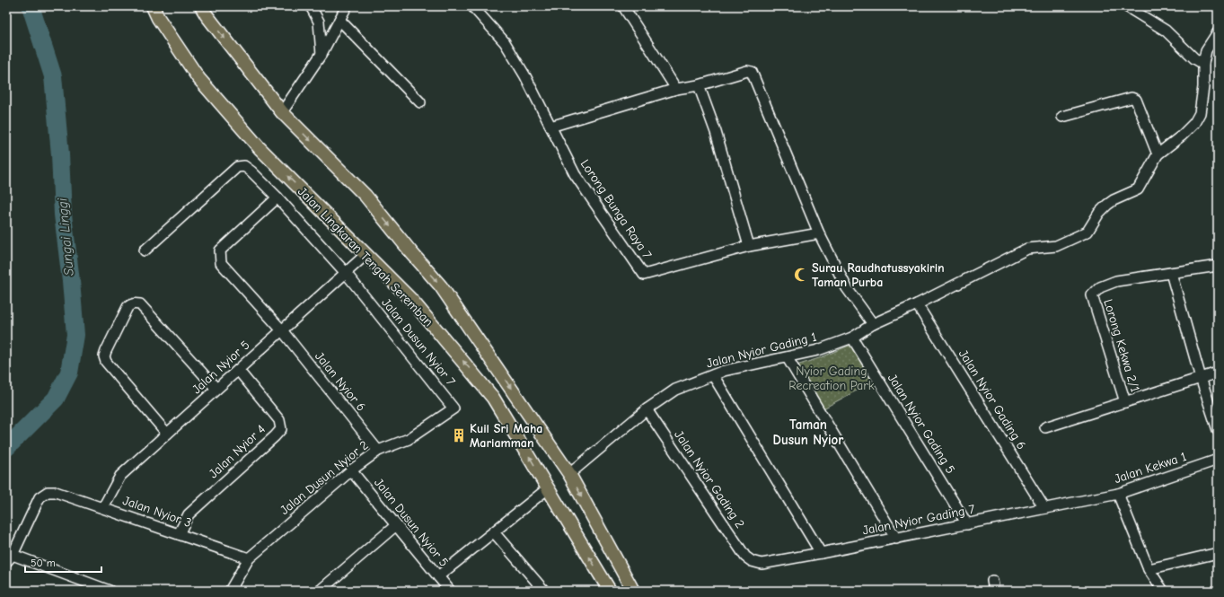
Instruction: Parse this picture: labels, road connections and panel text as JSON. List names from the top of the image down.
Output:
{
  "streets": {
    "main road": ["Jalan Lingkaran Tengah Seremban"],
    "street": [
      "Lorong Bunga Raya 7",
      "Jalan Dusun Nyior 7",
      "Lorong Kekwa 2/1",
      "Jalan Nyior Gading 1",
      "Jalan Nyior 5",
      "Jalan Nyior 6",
      "Jalan Nyior Gading 6",
      "Jalan Nyior Gading 5",
      "Jalan Nyior 4",
      "Jalan Kekwa 1",
      "Jalan Dusun Nyior 2",
      "Jalan Nyior Gading 2",
      "Jalan Nyior 3",
      "Jalan Nyior Gading 7",
      "Jalan Dusun Nyior 5"
    ]
  },
  "crossings": [
    ["Jalan Lingkaran Tengah Seremban", "Jalan Nyior 5"],
    ["Jalan Dusun Nyior 7", "Jalan Nyior 5"],
    ["Jalan Dusun Nyior 7", "Jalan Nyior 6"],
    ["Jalan Dusun Nyior 7", "Jalan Dusun Nyior 2"],
    ["Jalan Nyior Gading 1", "Jalan Nyior Gading 6"],
    ["Jalan Nyior Gading 1", "Jalan Nyior Gading 5"],
    ["Jalan Nyior Gading 1", "Jalan Nyior Gading 2"],
    ["Jalan Nyior 5", "Jalan Nyior 6"],
    ["Jalan Nyior 5", "Jalan Nyior 4"],
    ["Jalan Nyior 5", "Jalan Nyior 3"],
    ["Jalan Nyior 6", "Jalan Dusun Nyior 2"],
    ["Jalan Nyior Gading 6", "Jalan Nyior Gading 7"],
    ["Jalan Nyior Gading 5", "Jalan Nyior Gading 7"],
    ["Jalan Nyior 4", "Jalan Nyior 3"],
    ["Jalan Kekwa 1", "Jalan Nyior Gading 7"],
    ["Jalan Dusun Nyior 2", "Jalan Nyior 3"],
    ["Jalan Dusun Nyior 2", "Jalan Dusun Nyior 5"],
    ["Jalan Nyior Gading 2", "Jalan Nyior Gading 7"]
  ],
  "districts": ["Taman Dusun Nyior"],
  "water": ["Sungai Linggi"],
  "parks": ["Nyior Gading Recreation Park"],
  "places": {
    "mosque": ["Surau Raudhatussyakirin Taman Purba"],
    "building": ["Kuil Sri Maha Mariamman"]
  },
  "scale_bar": "50 m"
}
